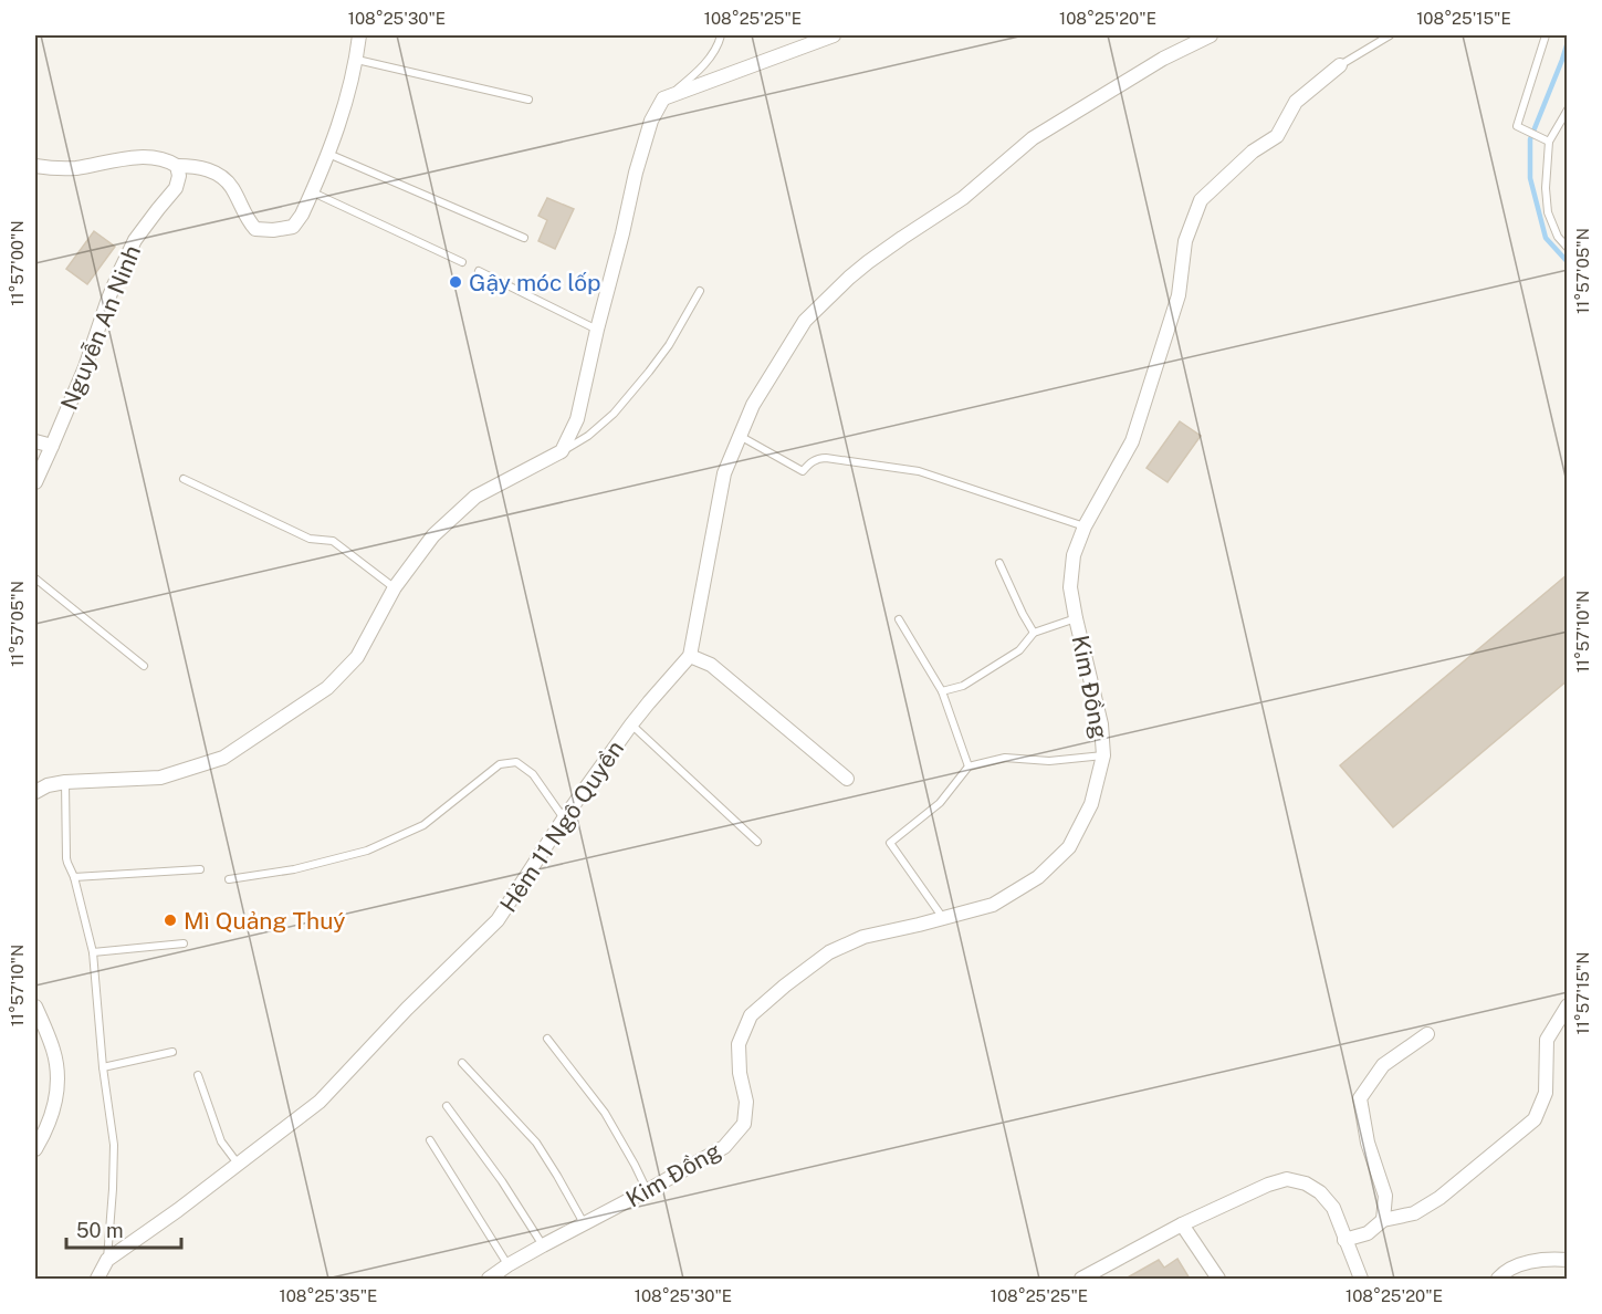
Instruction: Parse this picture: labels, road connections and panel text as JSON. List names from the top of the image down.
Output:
{
  "streets": {
    "street": ["Nguyễn An Ninh", "Kim Đồng", "Hẻm 11 Ngô Quyền"]
  },
  "places": ["Gậy móc lốp", "Mì Quảng Thuý"],
  "scale_bar": "50 m",
  "coordinates": [
    "108°25'30\"E",
    "108°25'25\"E",
    "108°25'20\"E",
    "108°25'15\"E",
    "11°57'00\"N",
    "11°57'05\"N",
    "11°57'10\"N",
    "11°57'15\"N",
    "108°25'35\"E"
  ]
}
